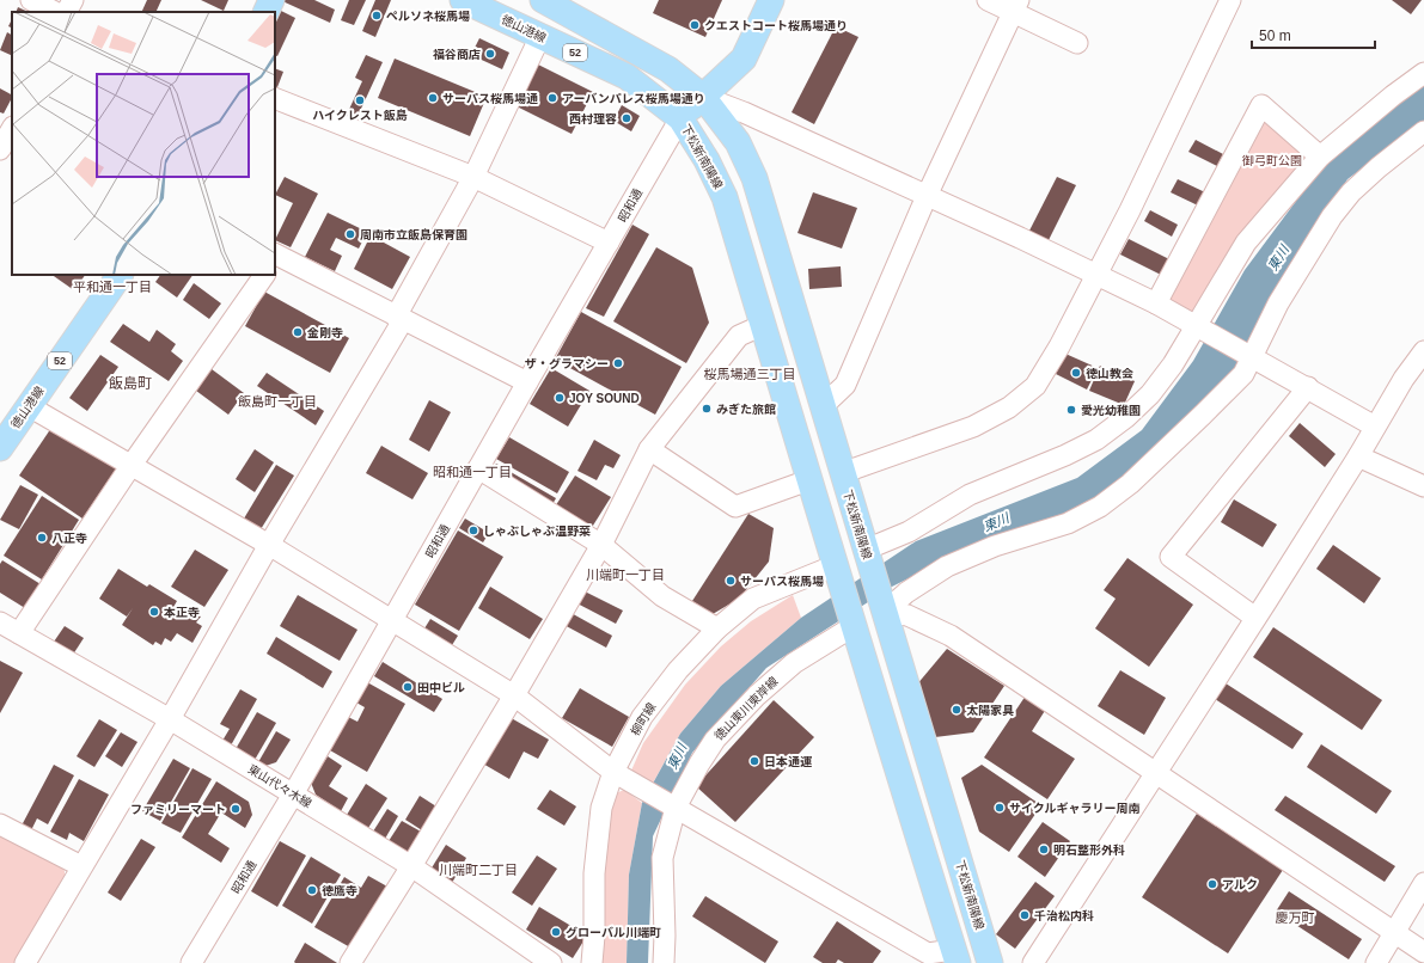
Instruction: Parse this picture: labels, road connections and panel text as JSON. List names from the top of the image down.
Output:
{
  "streets": {
    "main road": ["徳山港線", "52", "下松新南陽線"],
    "street": [
      "昭和通",
      "徳山東川東岸線",
      "柳町線",
      "東山代々木線"
    ]
  },
  "crossings": [
    ["徳山港線", "下松新南陽線"],
    ["徳山港線", "昭和通"],
    ["下松新南陽線", "昭和通"],
    ["下松新南陽線", "徳山東川東岸線"],
    ["下松新南陽線", "柳町線"],
    ["昭和通", "東山代々木線"]
  ],
  "districts": [
    "平和通一丁目",
    "桜馬場通三丁目",
    "飯島町",
    "飯島町一丁目",
    "昭和通一丁目",
    "川端町一丁目",
    "川端町二丁目",
    "慶万町"
  ],
  "water": ["東川"],
  "parks": ["御弓町公園"],
  "places": [
    "ペルソネ桜馬場",
    "クエストコート桜馬場通り",
    "福谷商店",
    "サーパス桜馬場通",
    "アーバンパレス桜馬場通り",
    "ハイクレスト飯島",
    "西村理容",
    "周南市立飯島保育園",
    "金剛寺",
    "ザ・グラマシー",
    "徳山教会",
    "JOY SOUND",
    "みぎた旅館",
    "愛光幼稚園",
    "しゃぶしゃぶ温野菜",
    "八正寺",
    "サーパス桜馬場",
    "本正寺",
    "田中ビル",
    "太陽家具",
    "日本通運",
    "サイクルギャラリー周南",
    "ファミリーマート",
    "明石整形外科",
    "アルク",
    "徳鷹寺",
    "千治松内科",
    "グローバル川端町"
  ],
  "scale_bar": "50 m"
}
